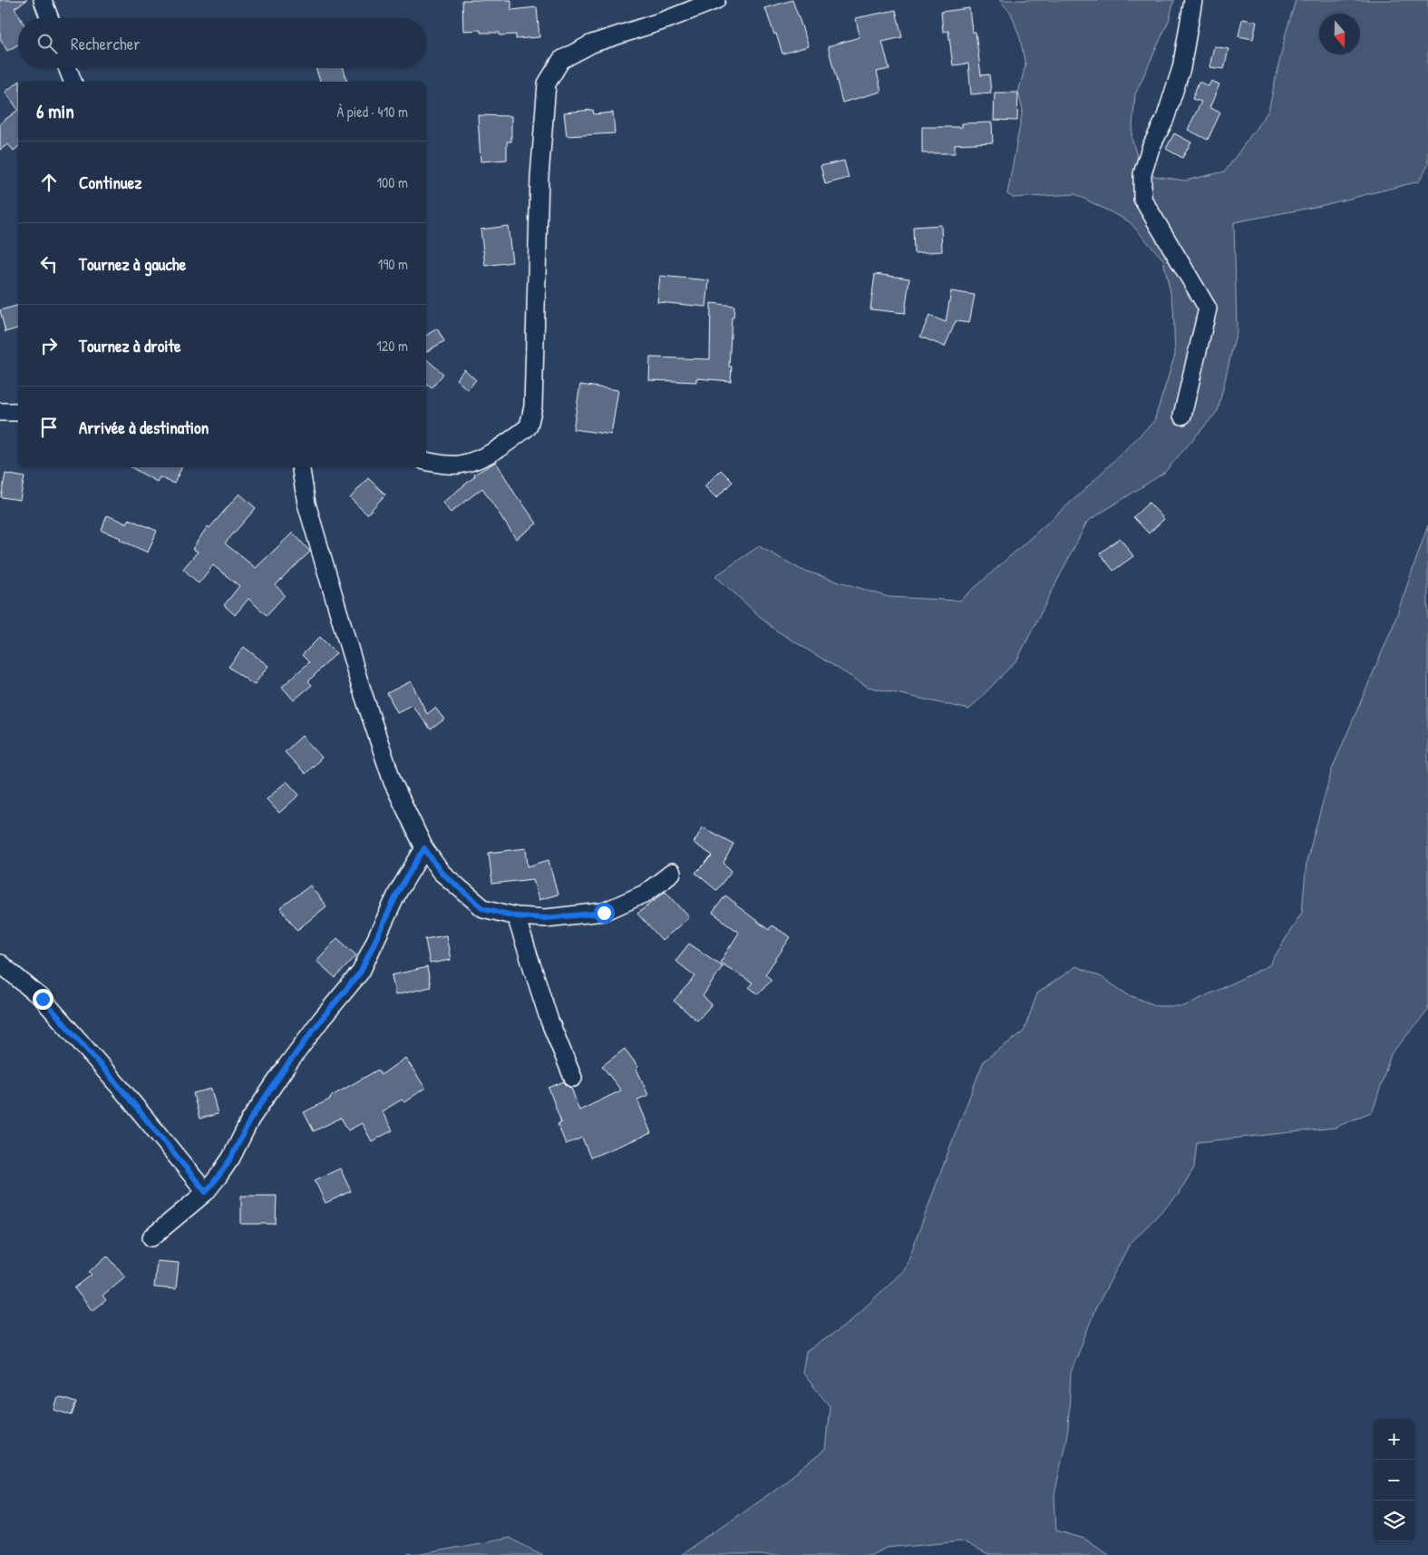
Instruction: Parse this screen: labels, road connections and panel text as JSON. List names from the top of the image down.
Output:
{
  "north": "bottom",
  "page": {
    "search": "Rechercher",
    "heading": ["6 min", "À pied · 410 m"],
    "list": [
      ["Continuez", "100 m"],
      ["Tournez à gauche", "190 m"],
      ["Tournez à droite", "120 m"],
      "Arrivée à destination"
    ],
    "map_buttons": ["+", "−"]
  }
}
